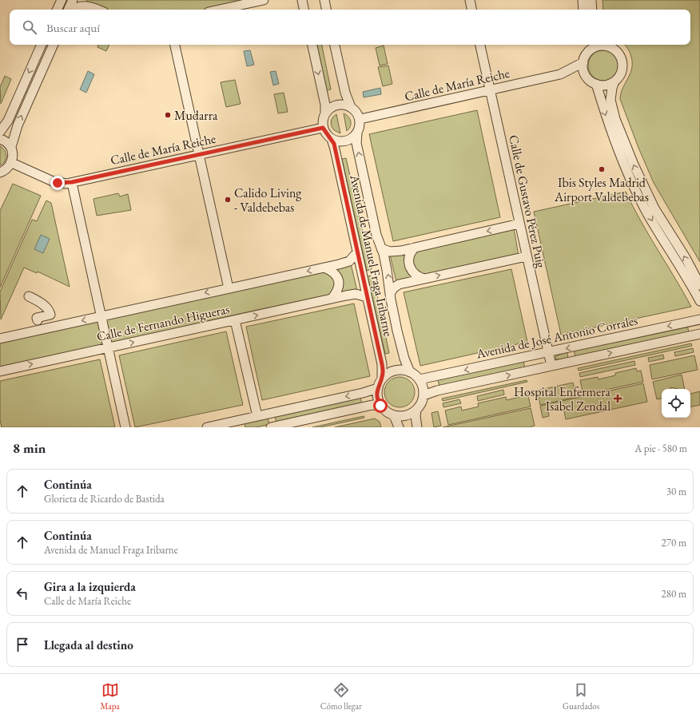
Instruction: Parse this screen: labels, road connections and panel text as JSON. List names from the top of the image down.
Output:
{
  "streets": {
    "street": [
      "Calle de María Reiche",
      "Calle de Gustavo Pérez Puig",
      "Avenida de Manuel Fraga Iribarne",
      "Calle de Fernando Higueras",
      "Avenida de José Antonio Corrales"
    ]
  },
  "crossings": [
    ["Calle de María Reiche", "Calle de Gustavo Pérez Puig"],
    ["Calle de María Reiche", "Avenida de Manuel Fraga Iribarne"],
    ["Calle de Gustavo Pérez Puig", "Avenida de José Antonio Corrales"],
    ["Avenida de Manuel Fraga Iribarne", "Calle de Fernando Higueras"],
    ["Avenida de Manuel Fraga Iribarne", "Avenida de José Antonio Corrales"]
  ],
  "places": {
    "other": ["Mudarra", "Ibis Styles Madrid Airport Valdebebas", "Calido Living - Valdebebas"],
    "health": ["Hospital Enfermera Isabel Zendal"]
  },
  "page": {
    "search": "Buscar aquí",
    "heading": ["8 min", "A pie · 580 m"],
    "list": [
      ["Continúa", "Glorieta de Ricardo de Bastida", "30 m"],
      ["Continúa", "Avenida de Manuel Fraga Iribarne", "270 m"],
      ["Gira a la izquierda", "Calle de María Reiche", "280 m"],
      "Llegada al destino"
    ],
    "nav": ["Mapa", "Cómo llegar", "Guardados"]
  }
}
